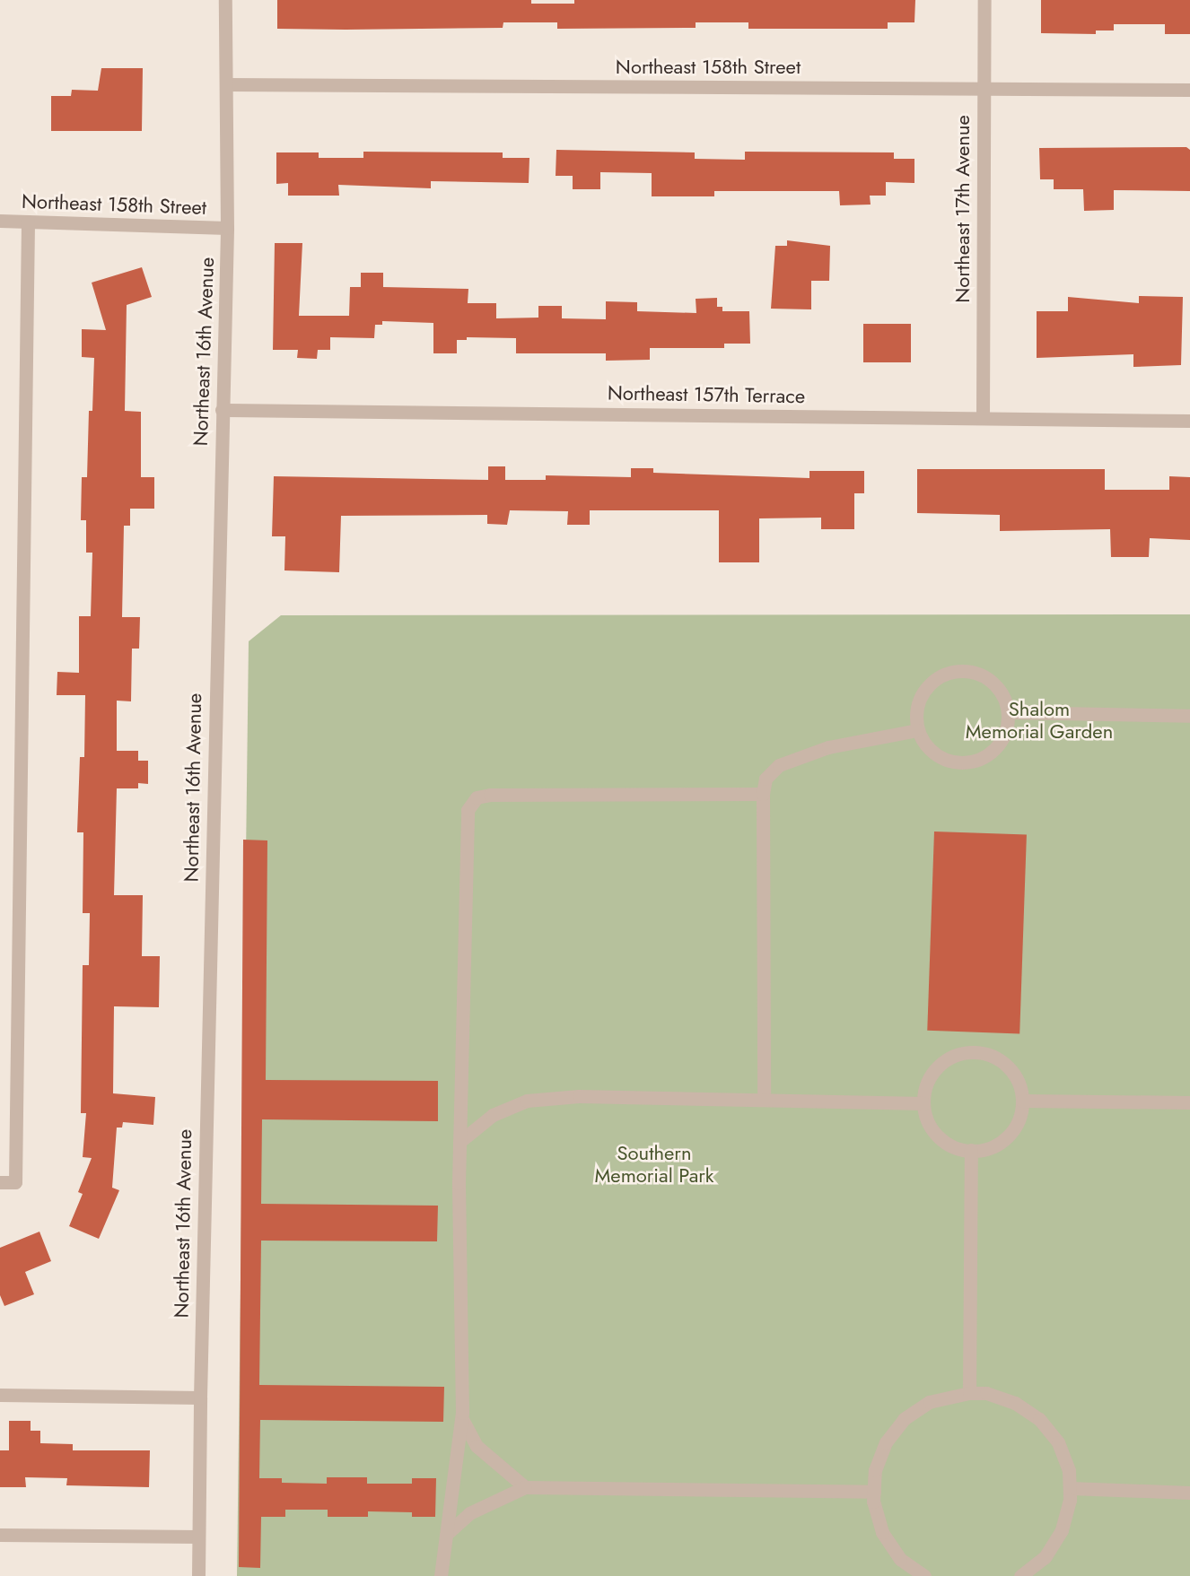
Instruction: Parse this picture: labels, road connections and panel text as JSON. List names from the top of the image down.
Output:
{
  "streets": {
    "street": [
      "Northeast 158th Street",
      "Northeast 17th Avenue",
      "Northeast 16th Avenue",
      "Northeast 157th Terrace"
    ]
  },
  "crossings": [
    ["Northeast 158th Street", "Northeast 17th Avenue"],
    ["Northeast 158th Street", "Northeast 16th Avenue"],
    ["Northeast 17th Avenue", "Northeast 157th Terrace"],
    ["Northeast 16th Avenue", "Northeast 157th Terrace"]
  ],
  "parks": ["Shalom Memorial Garden", "Southern Memorial Park"]
}
